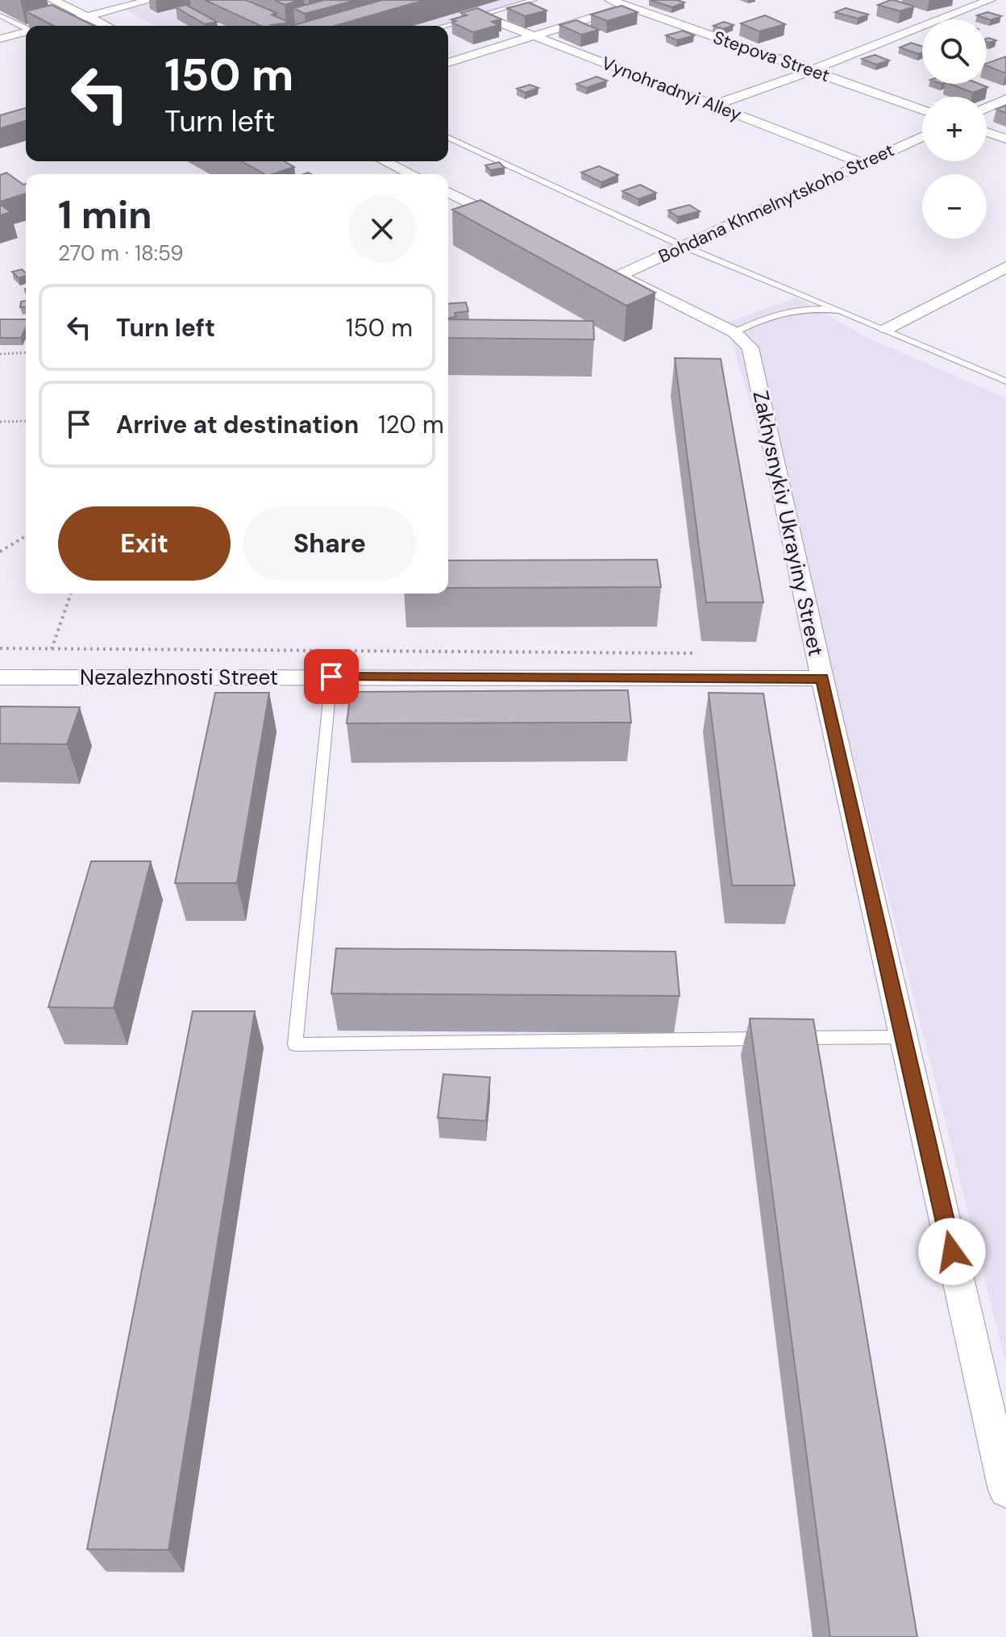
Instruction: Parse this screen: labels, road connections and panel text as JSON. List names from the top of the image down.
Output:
{
  "streets": {
    "street": [
      "Stepova Street",
      "Vynohradnyi Alley",
      "Bohdana Khmelnytskoho Street",
      "Zakhysnykiv Ukrayiny Street",
      "Nezalezhnosti Street"
    ]
  },
  "crossings": [
    ["Vynohradnyi Alley", "Bohdana Khmelnytskoho Street"],
    ["Bohdana Khmelnytskoho Street", "Zakhysnykiv Ukrayiny Street"],
    ["Zakhysnykiv Ukrayiny Street", "Nezalezhnosti Street"]
  ],
  "page": {
    "map_buttons": ["+", "−"],
    "turn": ["150 m", "Turn left"],
    "heading": ["1 min", "270 m · 18:59"],
    "list": [
      {
        "name": "Turn left",
        "value": "150 m"
      },
      {
        "name": "Arrive at destination",
        "value": "120 m"
      }
    ],
    "buttons": ["Exit", "Share"]
  }
}
